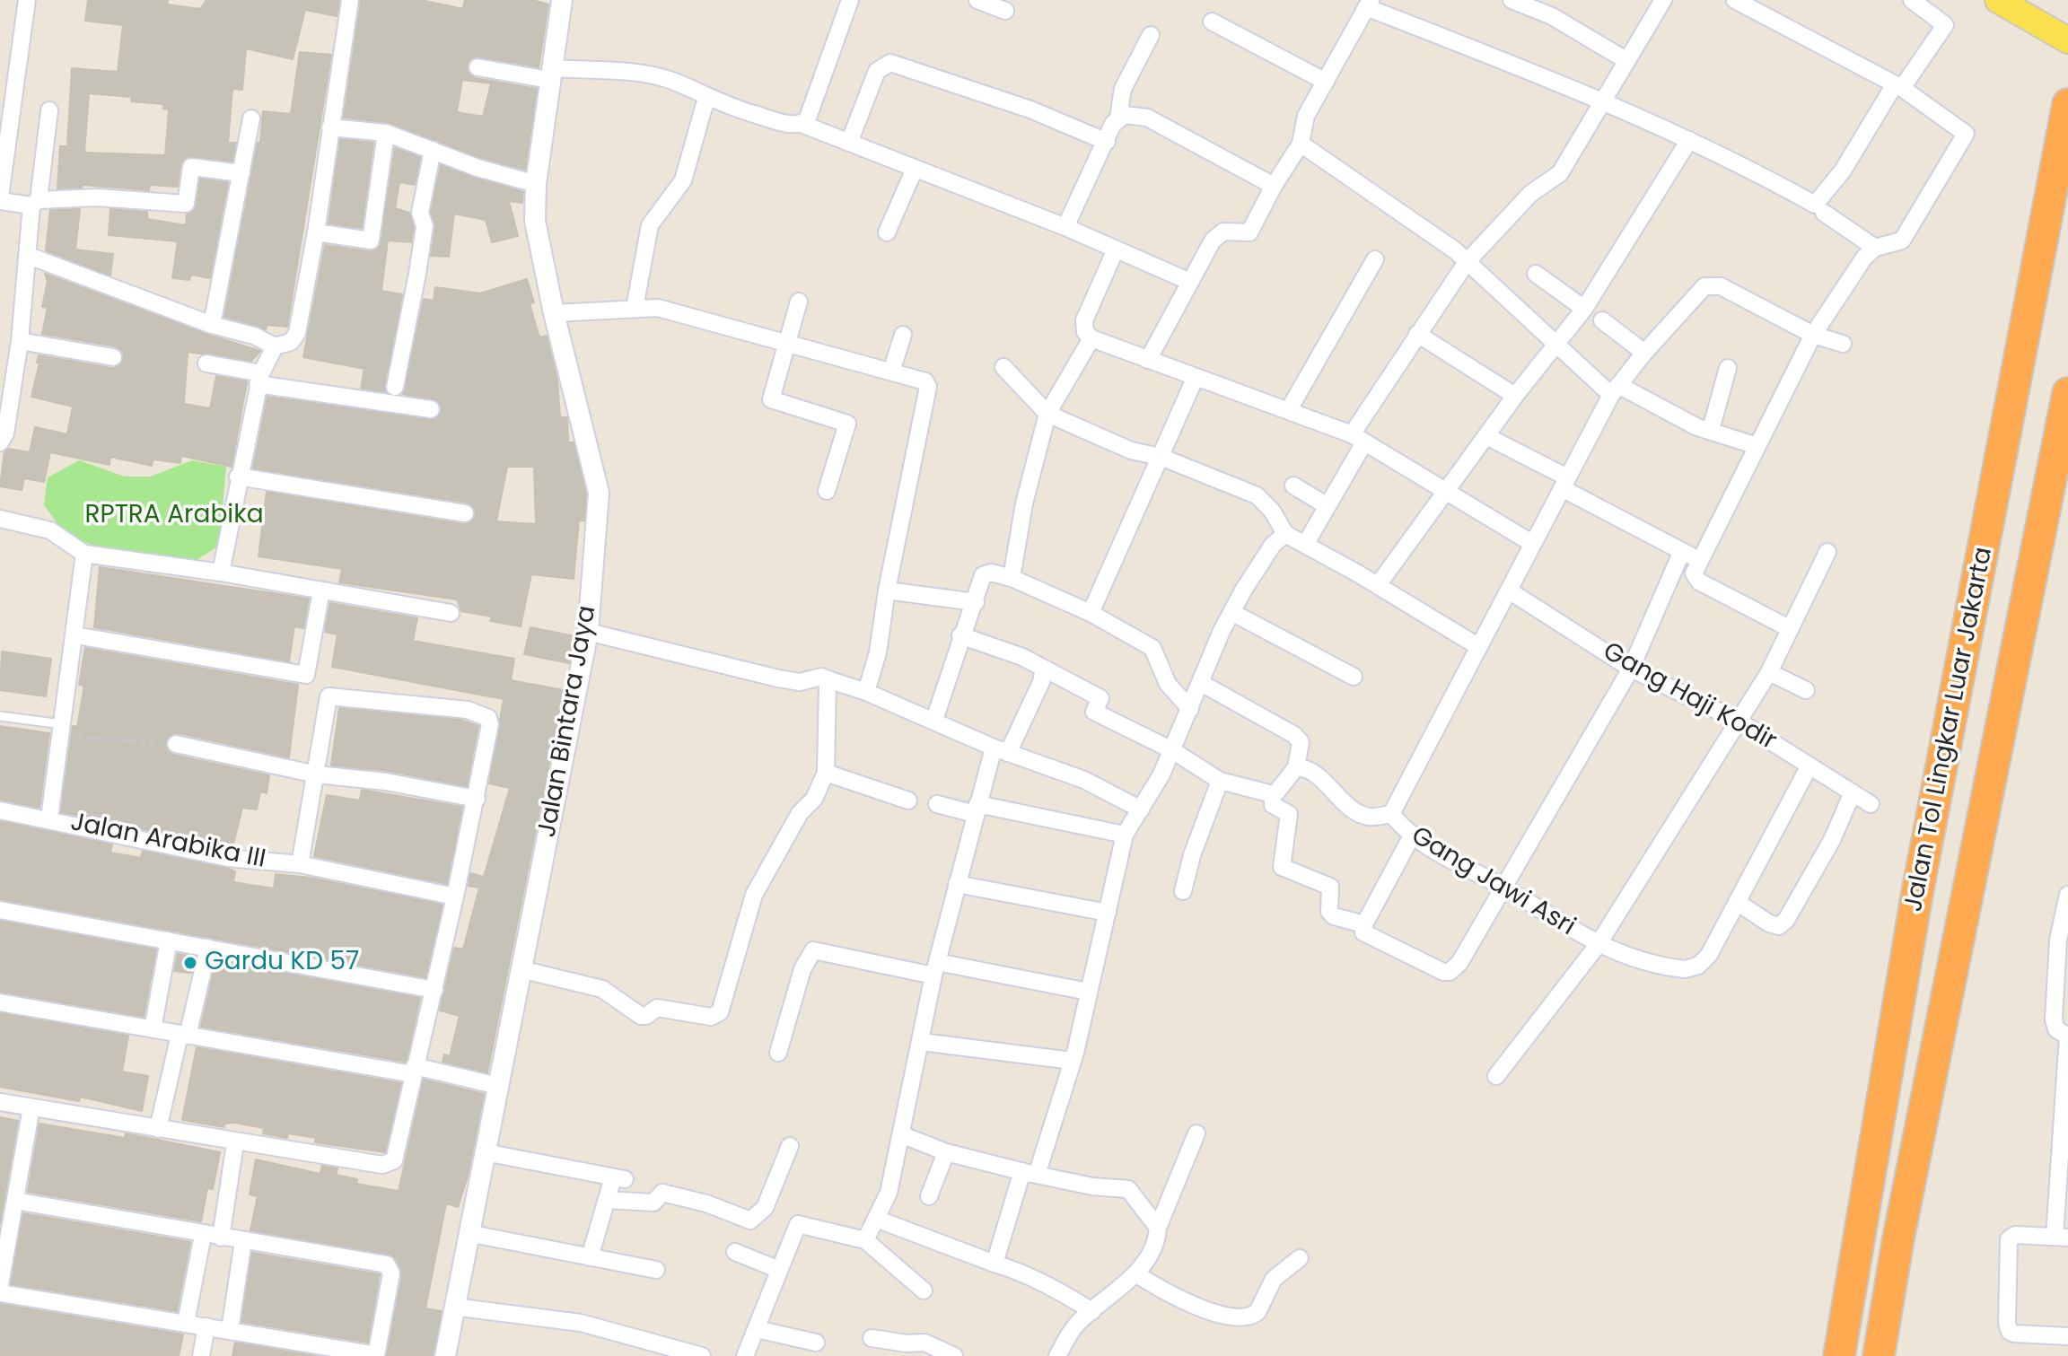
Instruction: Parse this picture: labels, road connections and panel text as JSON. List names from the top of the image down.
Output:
{
  "streets": {
    "highway": ["Jalan Tol Lingkar Luar Jakarta"],
    "street": [
      "Gang Haji Kodir",
      "Jalan Bintara Jaya",
      "Jalan Arabika III",
      "Gang Jawi Asri"
    ]
  },
  "parks": ["RPTRA Arabika"],
  "places": ["Gardu KD 57"]
}
